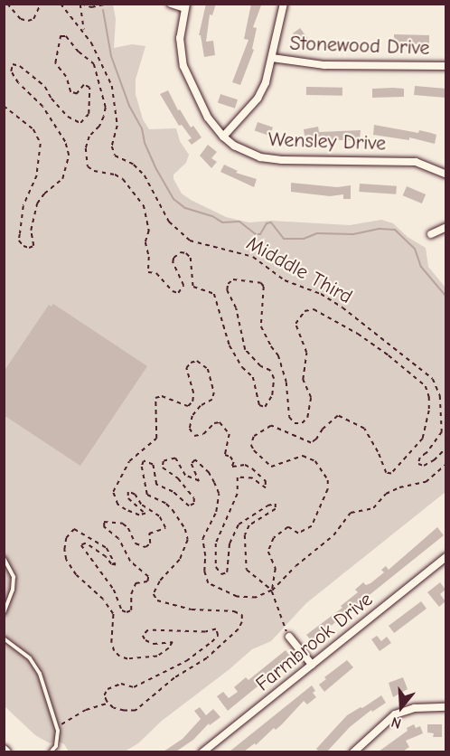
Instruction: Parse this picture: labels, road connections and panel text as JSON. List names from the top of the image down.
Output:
{
  "streets": {
    "street": ["Stonewood Drive", "Wensley Drive", "Farmbrook Drive"],
    "path": ["Midddle Third"]
  },
  "north": "bottom"
}
